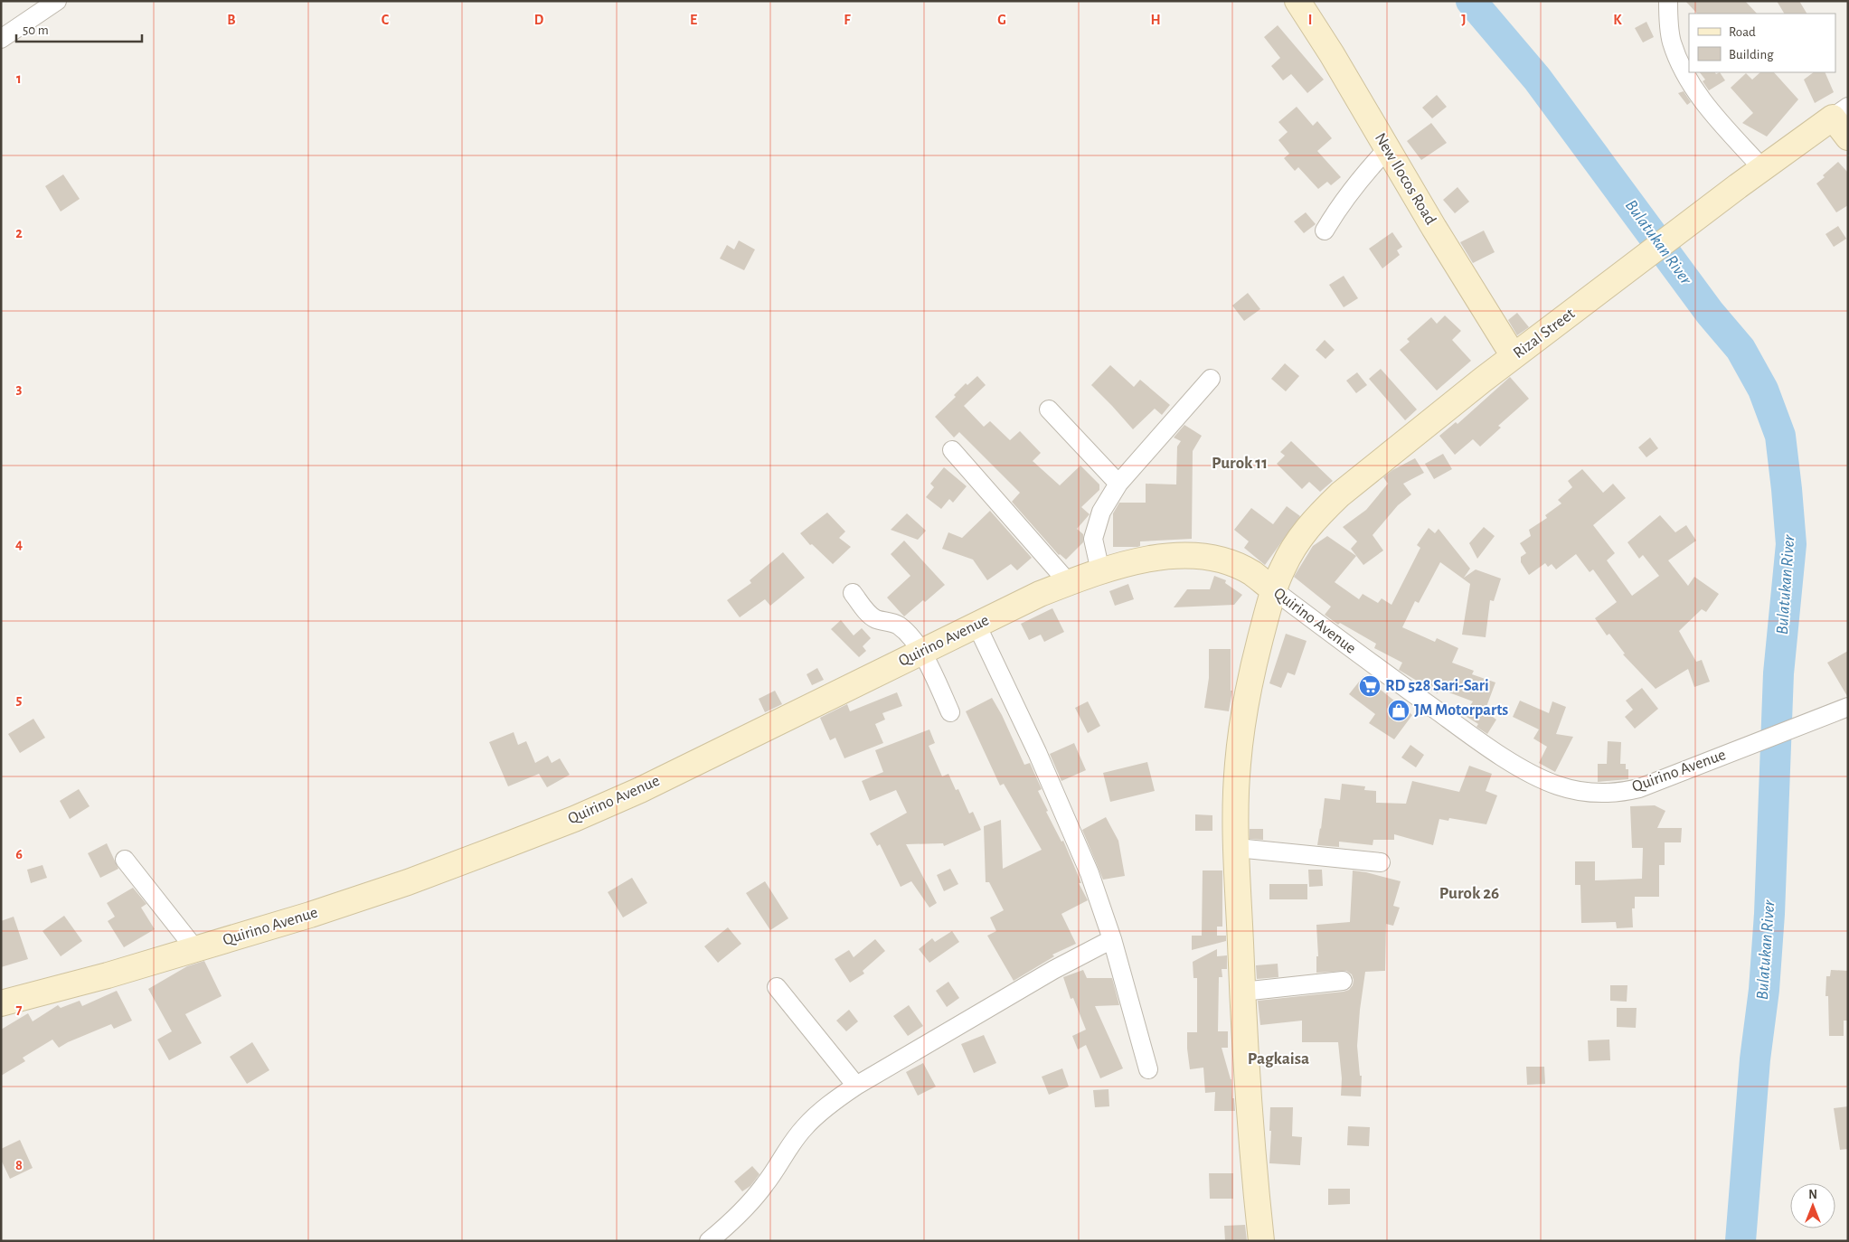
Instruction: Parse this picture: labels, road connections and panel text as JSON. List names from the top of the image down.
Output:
{
  "streets": {
    "main road": ["New Ilocos Road", "Rizal Street", "Quirino Avenue"]
  },
  "crossings": [
    ["New Ilocos Road", "Rizal Street"],
    ["Rizal Street", "Quirino Avenue"]
  ],
  "districts": ["Purok 11", "Purok 26", "Pagkaisa"],
  "water": ["Bulatukan River"],
  "places": {
    "supermarket": ["RD 528 Sari-Sari"],
    "shop": ["JM Motorparts"]
  },
  "legend": ["Road", "Building"],
  "scale_bar": "50 m",
  "north": "top",
  "grid": {
    "columns": [
      "B",
      "C",
      "D",
      "E",
      "F",
      "G",
      "H",
      "I",
      "J",
      "K"
    ],
    "rows": [
      "1",
      "2",
      "3",
      "4",
      "5",
      "6",
      "7",
      "8"
    ]
  }
}
